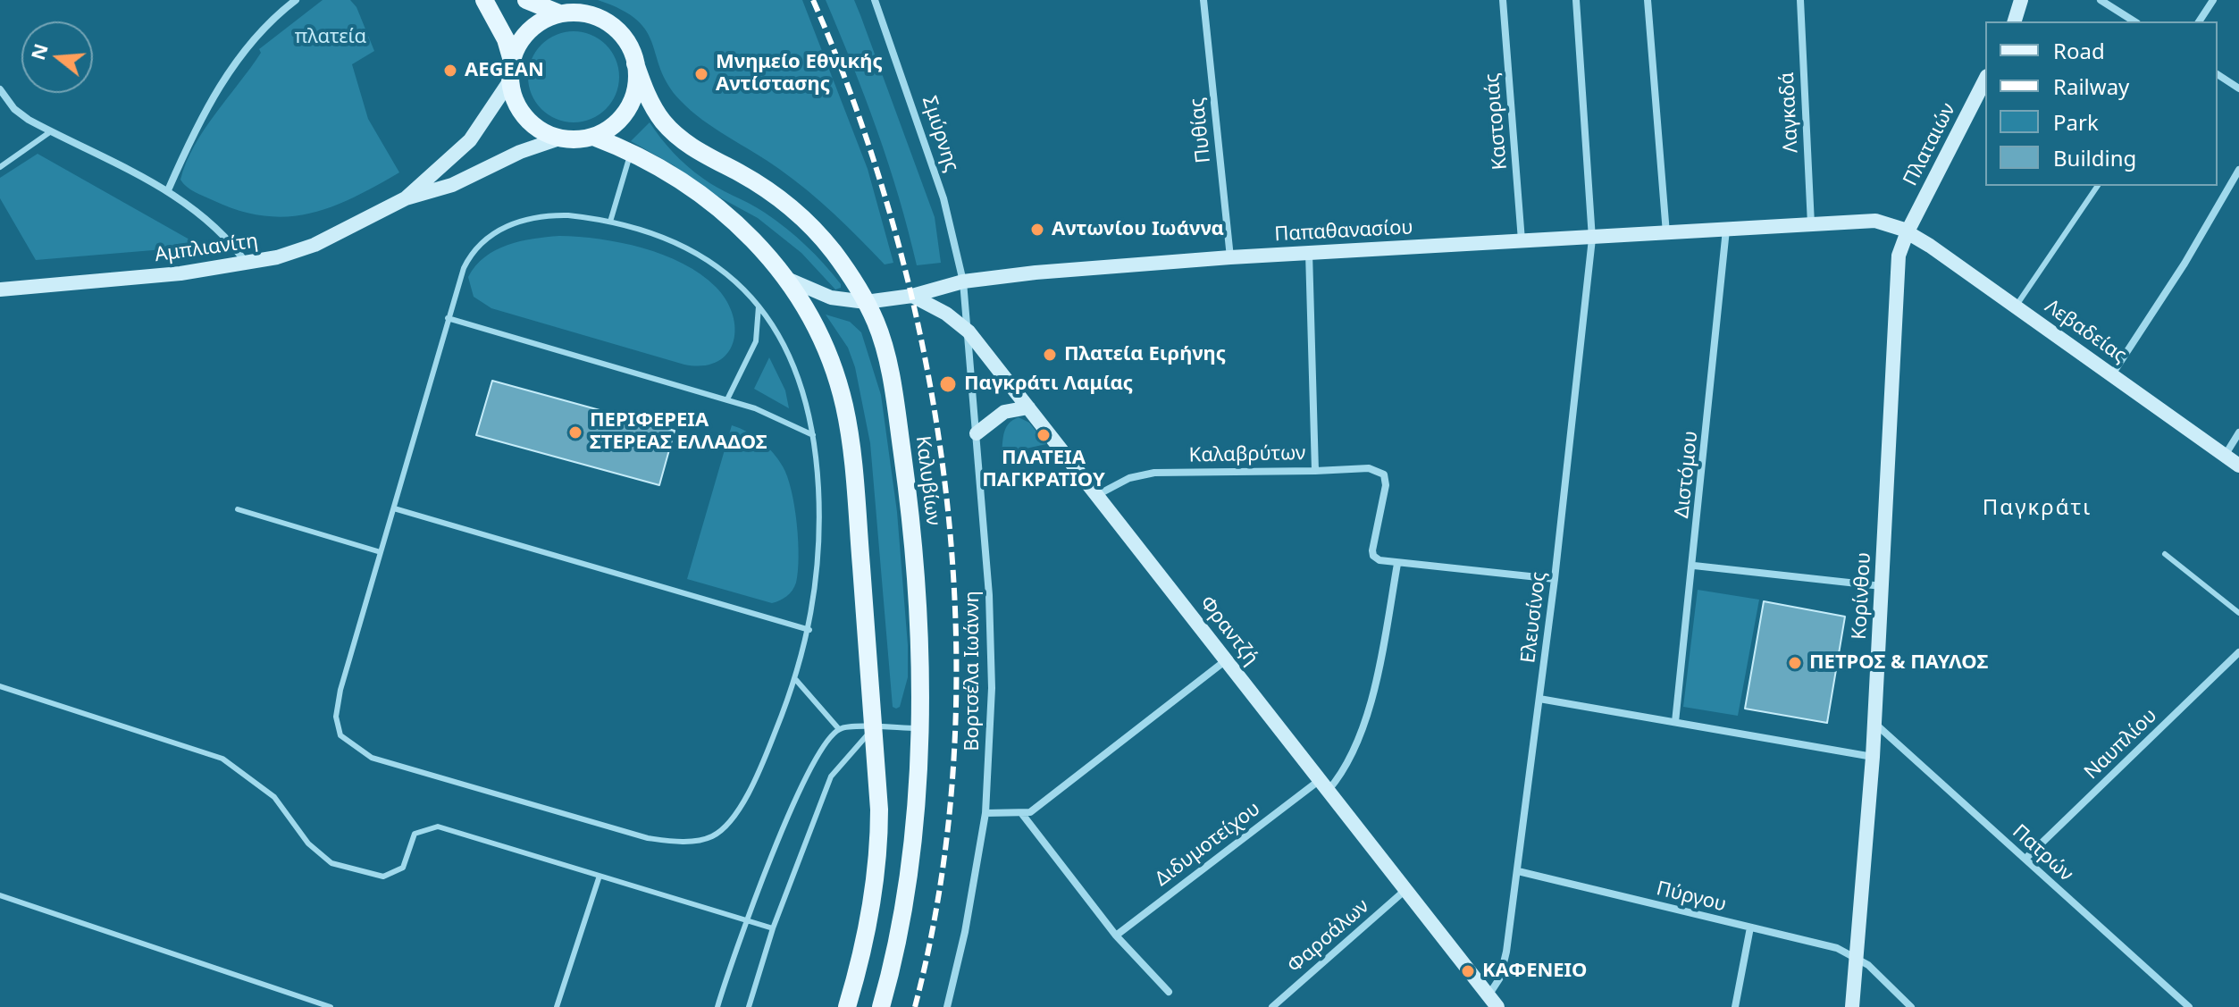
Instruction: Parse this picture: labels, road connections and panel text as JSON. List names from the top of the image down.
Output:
{
  "streets": {
    "main road": [
      "Πλαταιών",
      "Παπαθανασίου",
      "Αμπλιανίτη",
      "Λεβαδείας",
      "Καλυβίων",
      "Κορίνθου",
      "Φραντζή"
    ],
    "street": [
      "Λαγκαδά",
      "Καστοριάς",
      "Πυθίας",
      "Σμύρνης",
      "Καλαβρύτων",
      "Διστόμου",
      "Ελευσίνος",
      "Βορτσέλα Ιωάννη",
      "Ναυπλίου",
      "Διδυμοτείχου",
      "Πατρών",
      "Πύργου",
      "Φαρσάλων"
    ]
  },
  "crossings": [
    ["Λαγκαδά", "Παπαθανασίου"],
    ["Καστοριάς", "Παπαθανασίου"],
    ["Πυθίας", "Παπαθανασίου"],
    ["Σμύρνης", "Παπαθανασίου"],
    ["Σμύρνης", "Φραντζή"],
    ["Σμύρνης", "Βορτσέλα Ιωάννη"],
    ["Πλαταιών", "Παπαθανασίου"],
    ["Πλαταιών", "Λεβαδείας"],
    ["Πλαταιών", "Κορίνθου"],
    ["Παπαθανασίου", "Λεβαδείας"],
    ["Παπαθανασίου", "Καλαβρύτων"],
    ["Παπαθανασίου", "Διστόμου"],
    ["Παπαθανασίου", "Καλυβίων"],
    ["Παπαθανασίου", "Κορίνθου"],
    ["Παπαθανασίου", "Ελευσίνος"],
    ["Παπαθανασίου", "Φραντζή"],
    ["Αμπλιανίτη", "Καλυβίων"],
    ["Λεβαδείας", "Κορίνθου"],
    ["Καλαβρύτων", "Φραντζή"],
    ["Κορίνθου", "Πατρών"],
    ["Κορίνθου", "Πύργου"],
    ["Ελευσίνος", "Φραντζή"],
    ["Ελευσίνος", "Πύργου"],
    ["Φραντζή", "Βορτσέλα Ιωάννη"],
    ["Φραντζή", "Διδυμοτείχου"],
    ["Φραντζή", "Φαρσάλων"],
    ["Ναυπλίου", "Πατρών"]
  ],
  "districts": ["Παγκράτι"],
  "parks": ["πλατεία"],
  "places": [
    "AEGEAN",
    "Μνημείο Εθνικής Αντίστασης",
    "Αντωνίου Ιωάννα",
    "Πλατεία Ειρήνης",
    "Παγκράτι Λαμίας",
    "ΠΕΡΙΦΕΡΕΙΑ ΣΤΕΡΕΑΣ ΕΛΛΑΔΟΣ",
    "ΠΛΑΤΕΙΑ ΠΑΓΚΡΑΤΙΟΥ",
    "ΠΕΤΡΟΣ & ΠΑΥΛΟΣ",
    "ΚΑΦΕΝΕΙΟ"
  ],
  "legend": [
    "Road",
    "Railway",
    "Park",
    "Building"
  ],
  "north": "left"
}
